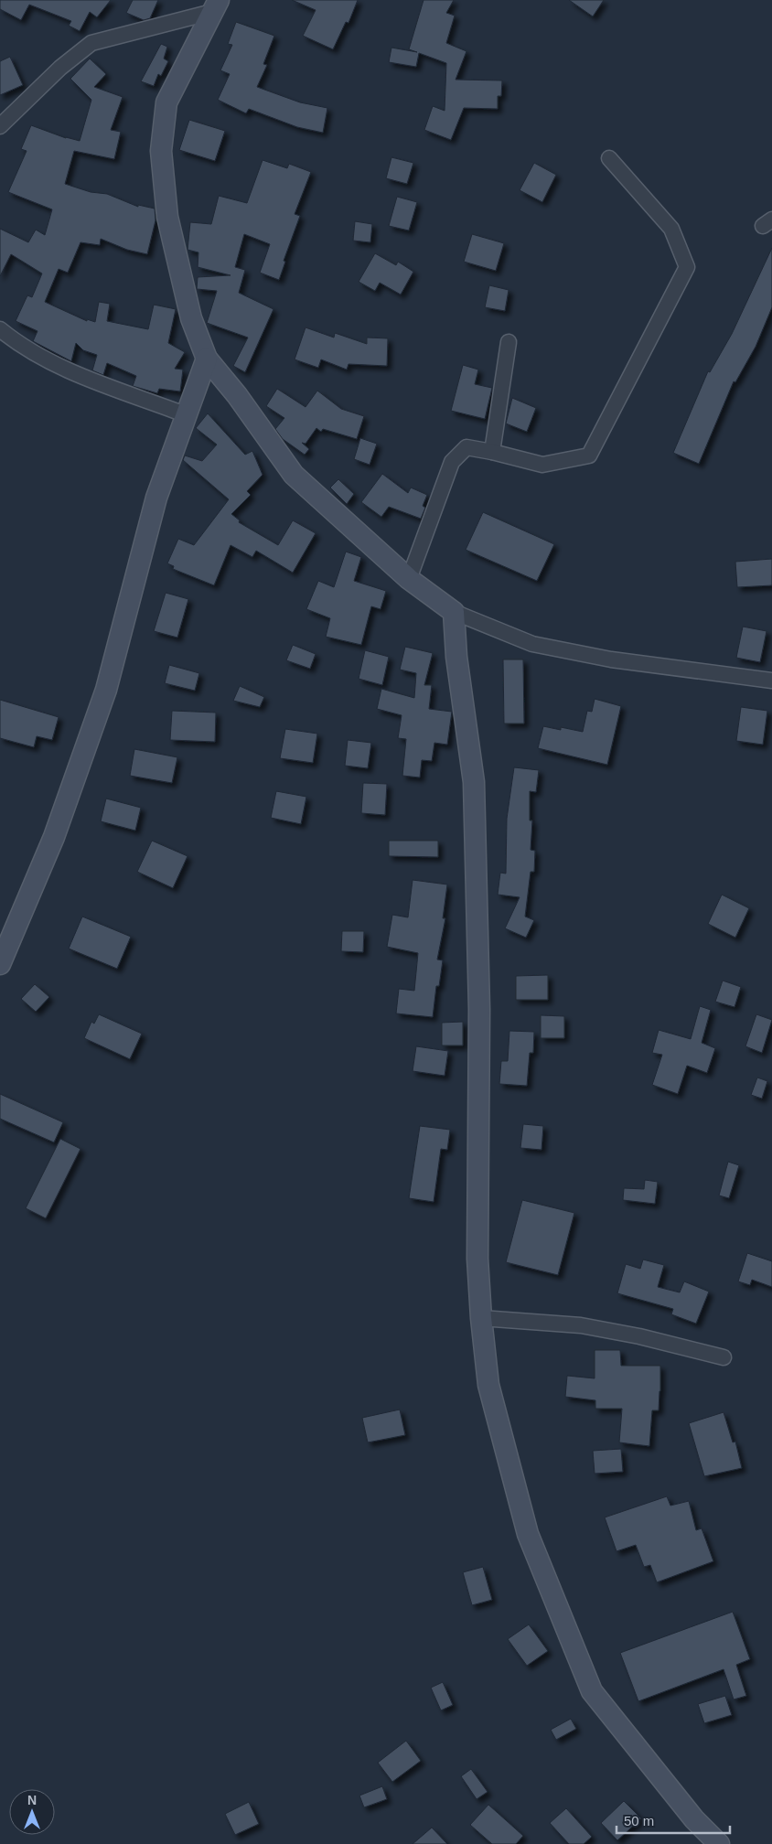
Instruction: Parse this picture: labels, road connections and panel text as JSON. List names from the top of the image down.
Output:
{
  "scale_bar": "50 m",
  "north": "top"
}
